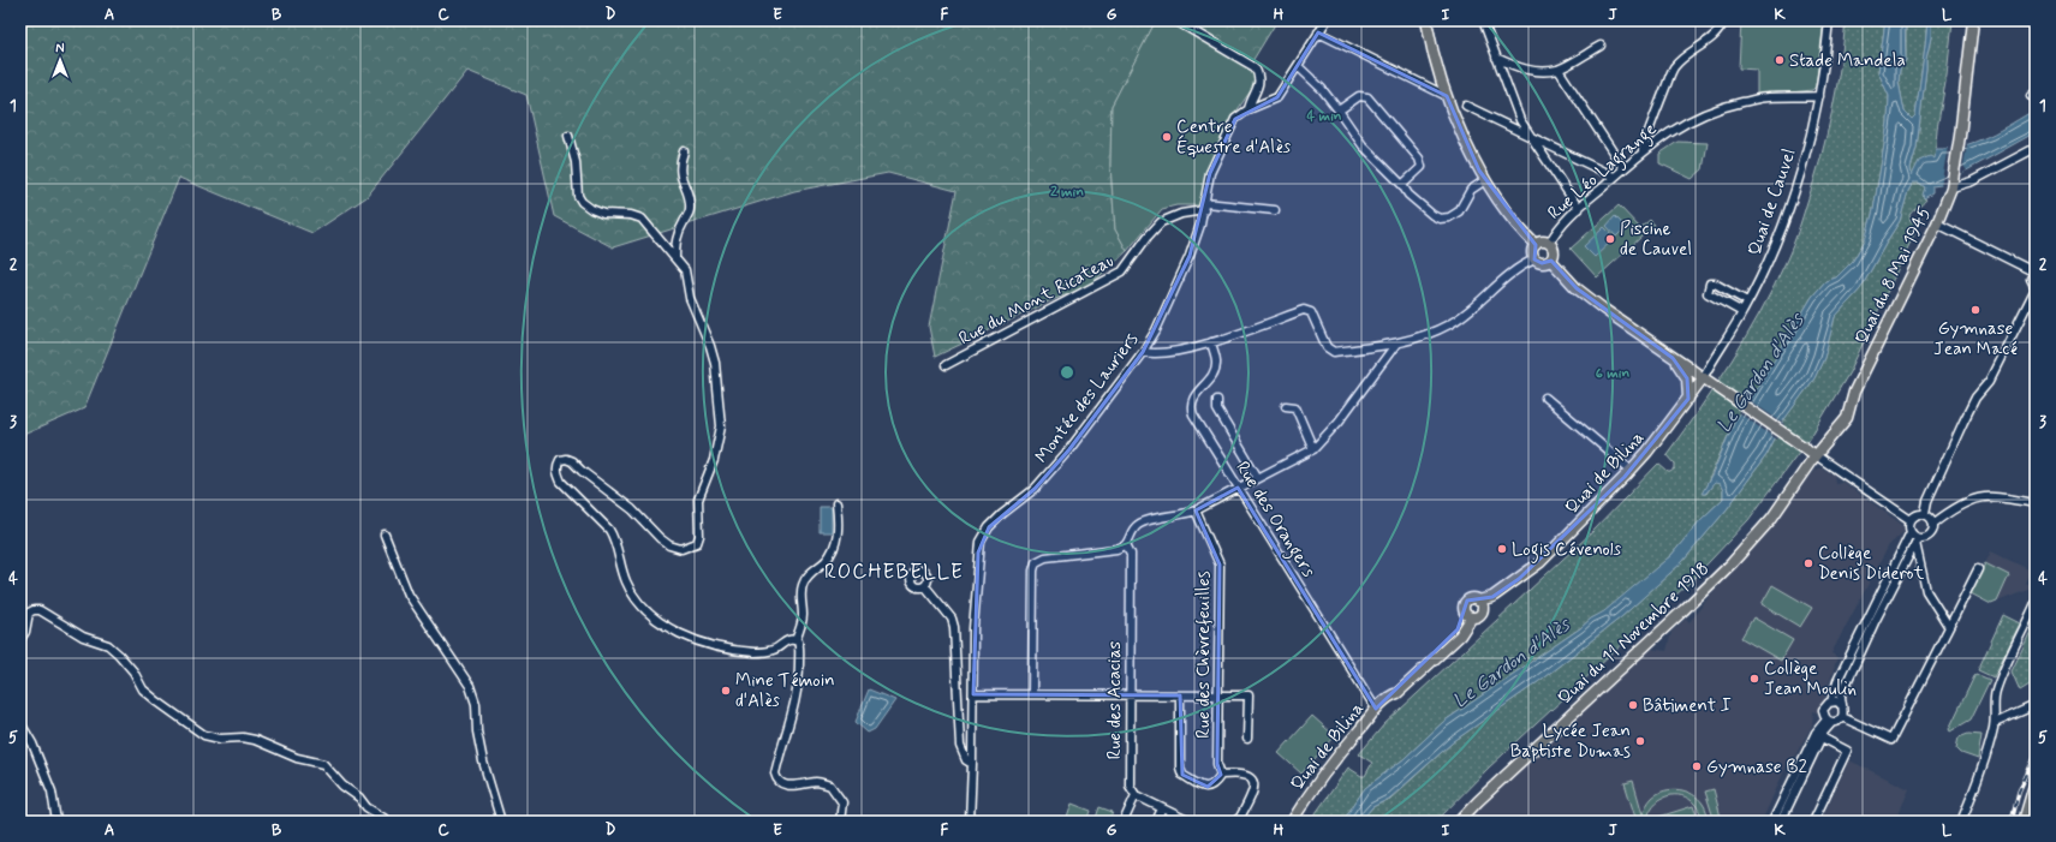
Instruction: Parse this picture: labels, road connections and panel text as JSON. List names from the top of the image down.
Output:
{
  "streets": {
    "main road": ["Quai du 8 Mai 1945", "Quai de Bilina", "Quai du 11 Novembre 1918"],
    "street": [
      "Rue Léo Lagrange",
      "Quai de Cauvel",
      "Rue du Mont Ricateau",
      "Montée des Lauriers",
      "Rue des Orangers",
      "Rue des Chèvrefeuilles",
      "Rue des Acacias"
    ]
  },
  "crossings": [
    ["Rue Léo Lagrange", "Quai de Cauvel"],
    ["Quai de Cauvel", "Quai de Bilina"],
    ["Quai du 8 Mai 1945", "Quai du 11 Novembre 1918"],
    ["Rue du Mont Ricateau", "Montée des Lauriers"],
    ["Quai de Bilina", "Rue des Orangers"]
  ],
  "districts": ["ROCHEBELLE"],
  "water": ["Le Gardon d'Alès"],
  "places": [
    "Stade Mandela",
    "Centre Équestre d'Alès",
    "Piscine de Cauvel",
    "Gymnase Jean Macé",
    "Logis Cévenols",
    "Collège Denis Diderot",
    "Collège Jean Moulin",
    "Mine Témoin d'Alès",
    "Bâtiment I",
    "Lycée Jean Baptiste Dumas",
    "Gymnase B2"
  ],
  "north": "top",
  "grid": {
    "columns": [
      "A",
      "B",
      "C",
      "D",
      "E",
      "F",
      "G",
      "H",
      "I",
      "J",
      "K",
      "L"
    ],
    "rows": [
      "1",
      "2",
      "3",
      "4",
      "5"
    ]
  },
  "rings": ["4 min", "2 min", "6 min"]
}
